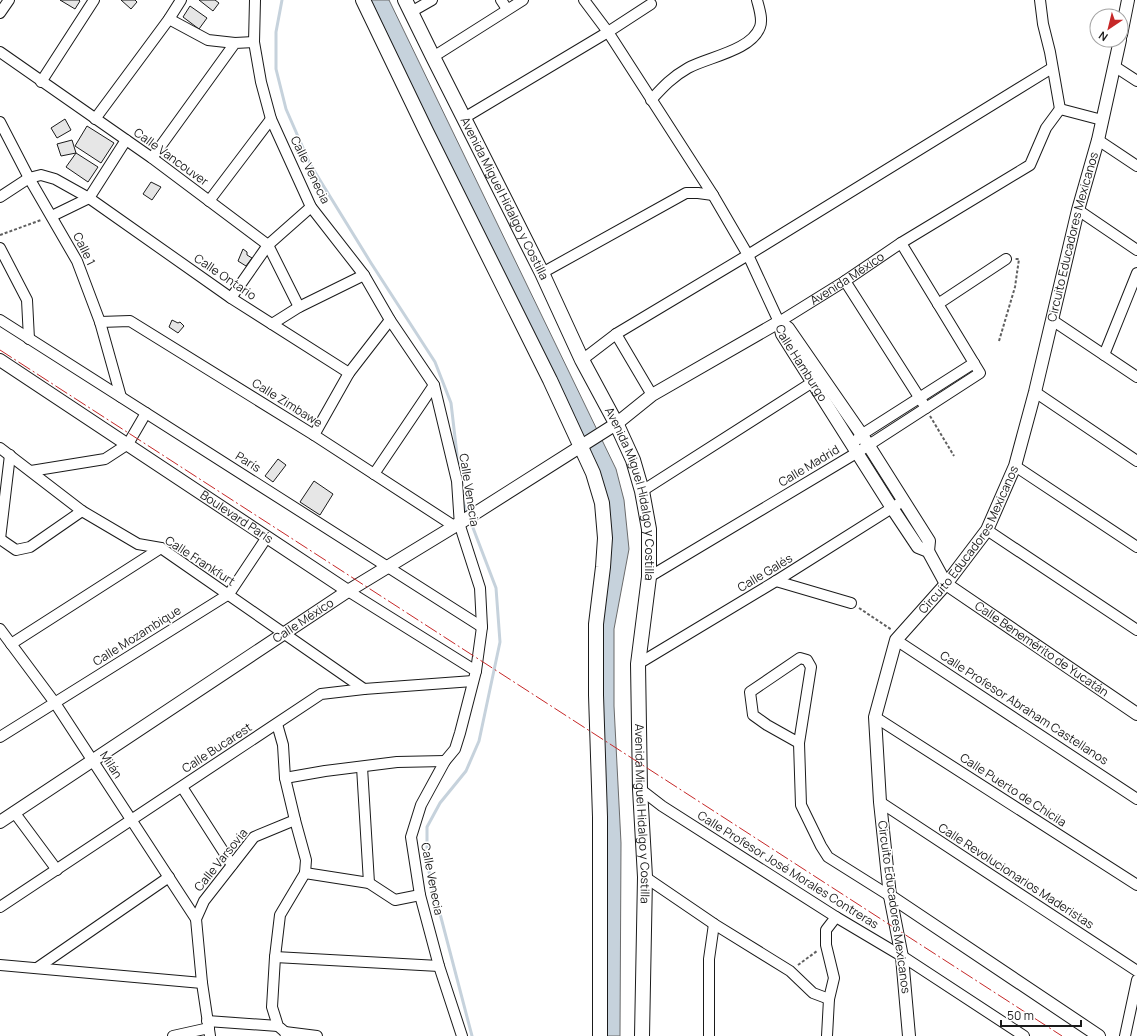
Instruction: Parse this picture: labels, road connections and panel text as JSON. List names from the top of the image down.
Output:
{
  "streets": {
    "main road": ["Avenida Miguel Hidalgo y Costilla"],
    "street": [
      "Calle Vancouver",
      "Calle Venecia",
      "Circuito Educadores Mexicanos",
      "Calle 1",
      "Calle Ontario",
      "Avenida México",
      "Calle Hamburgo",
      "Calle Zimbawe",
      "París",
      "Calle Madrid",
      "Boulevard París",
      "Calle Frankfurt",
      "Calle Galés",
      "Calle México",
      "Calle Mozambique",
      "Calle Benemérito de Yucatán",
      "Calle Profesor Abraham Castellanos",
      "Calle Bucarest",
      "Milán",
      "Calle Puerto de Chicila",
      "Calle Varsovia",
      "Calle Profesor José Morales Contreras",
      "Calle Revolucionarios Maderistas"
    ]
  },
  "crossings": [
    ["Calle Venecia", "Calle Zimbawe"],
    ["Calle Venecia", "París"],
    ["Calle Venecia", "Boulevard París"],
    ["Calle Venecia", "Calle México"],
    ["Calle Venecia", "Calle Bucarest"],
    ["Avenida Miguel Hidalgo y Costilla", "Avenida México"],
    ["Avenida Miguel Hidalgo y Costilla", "Calle Madrid"],
    ["Avenida Miguel Hidalgo y Costilla", "Calle Galés"],
    ["Avenida Miguel Hidalgo y Costilla", "Calle México"],
    ["Avenida Miguel Hidalgo y Costilla", "Calle Profesor José Morales Contreras"],
    ["Circuito Educadores Mexicanos", "Calle Hamburgo"],
    ["Circuito Educadores Mexicanos", "Calle Benemérito de Yucatán"],
    ["Circuito Educadores Mexicanos", "Calle Profesor Abraham Castellanos"],
    ["Circuito Educadores Mexicanos", "Calle Puerto de Chicila"],
    ["Circuito Educadores Mexicanos", "Calle Profesor José Morales Contreras"],
    ["Circuito Educadores Mexicanos", "Calle Revolucionarios Maderistas"],
    ["Calle 1", "Calle Ontario"],
    ["Calle 1", "Calle Zimbawe"],
    ["Calle 1", "París"],
    ["Avenida México", "Calle Hamburgo"],
    ["Avenida México", "Calle México"],
    ["Calle Hamburgo", "Calle Madrid"],
    ["Calle Hamburgo", "Calle Galés"],
    ["Calle Hamburgo", "Calle Benemérito de Yucatán"],
    ["Calle Zimbawe", "Calle México"],
    ["París", "Calle México"],
    ["Boulevard París", "Calle México"],
    ["Boulevard París", "Calle Mozambique"],
    ["Calle Frankfurt", "Calle México"],
    ["Calle Frankfurt", "Calle Mozambique"],
    ["Calle Frankfurt", "Calle Bucarest"],
    ["Calle México", "Milán"],
    ["Calle Mozambique", "Milán"],
    ["Calle Bucarest", "Milán"],
    ["Milán", "Calle Varsovia"]
  ],
  "scale_bar": "50 m",
  "north": "bottom left"
}
